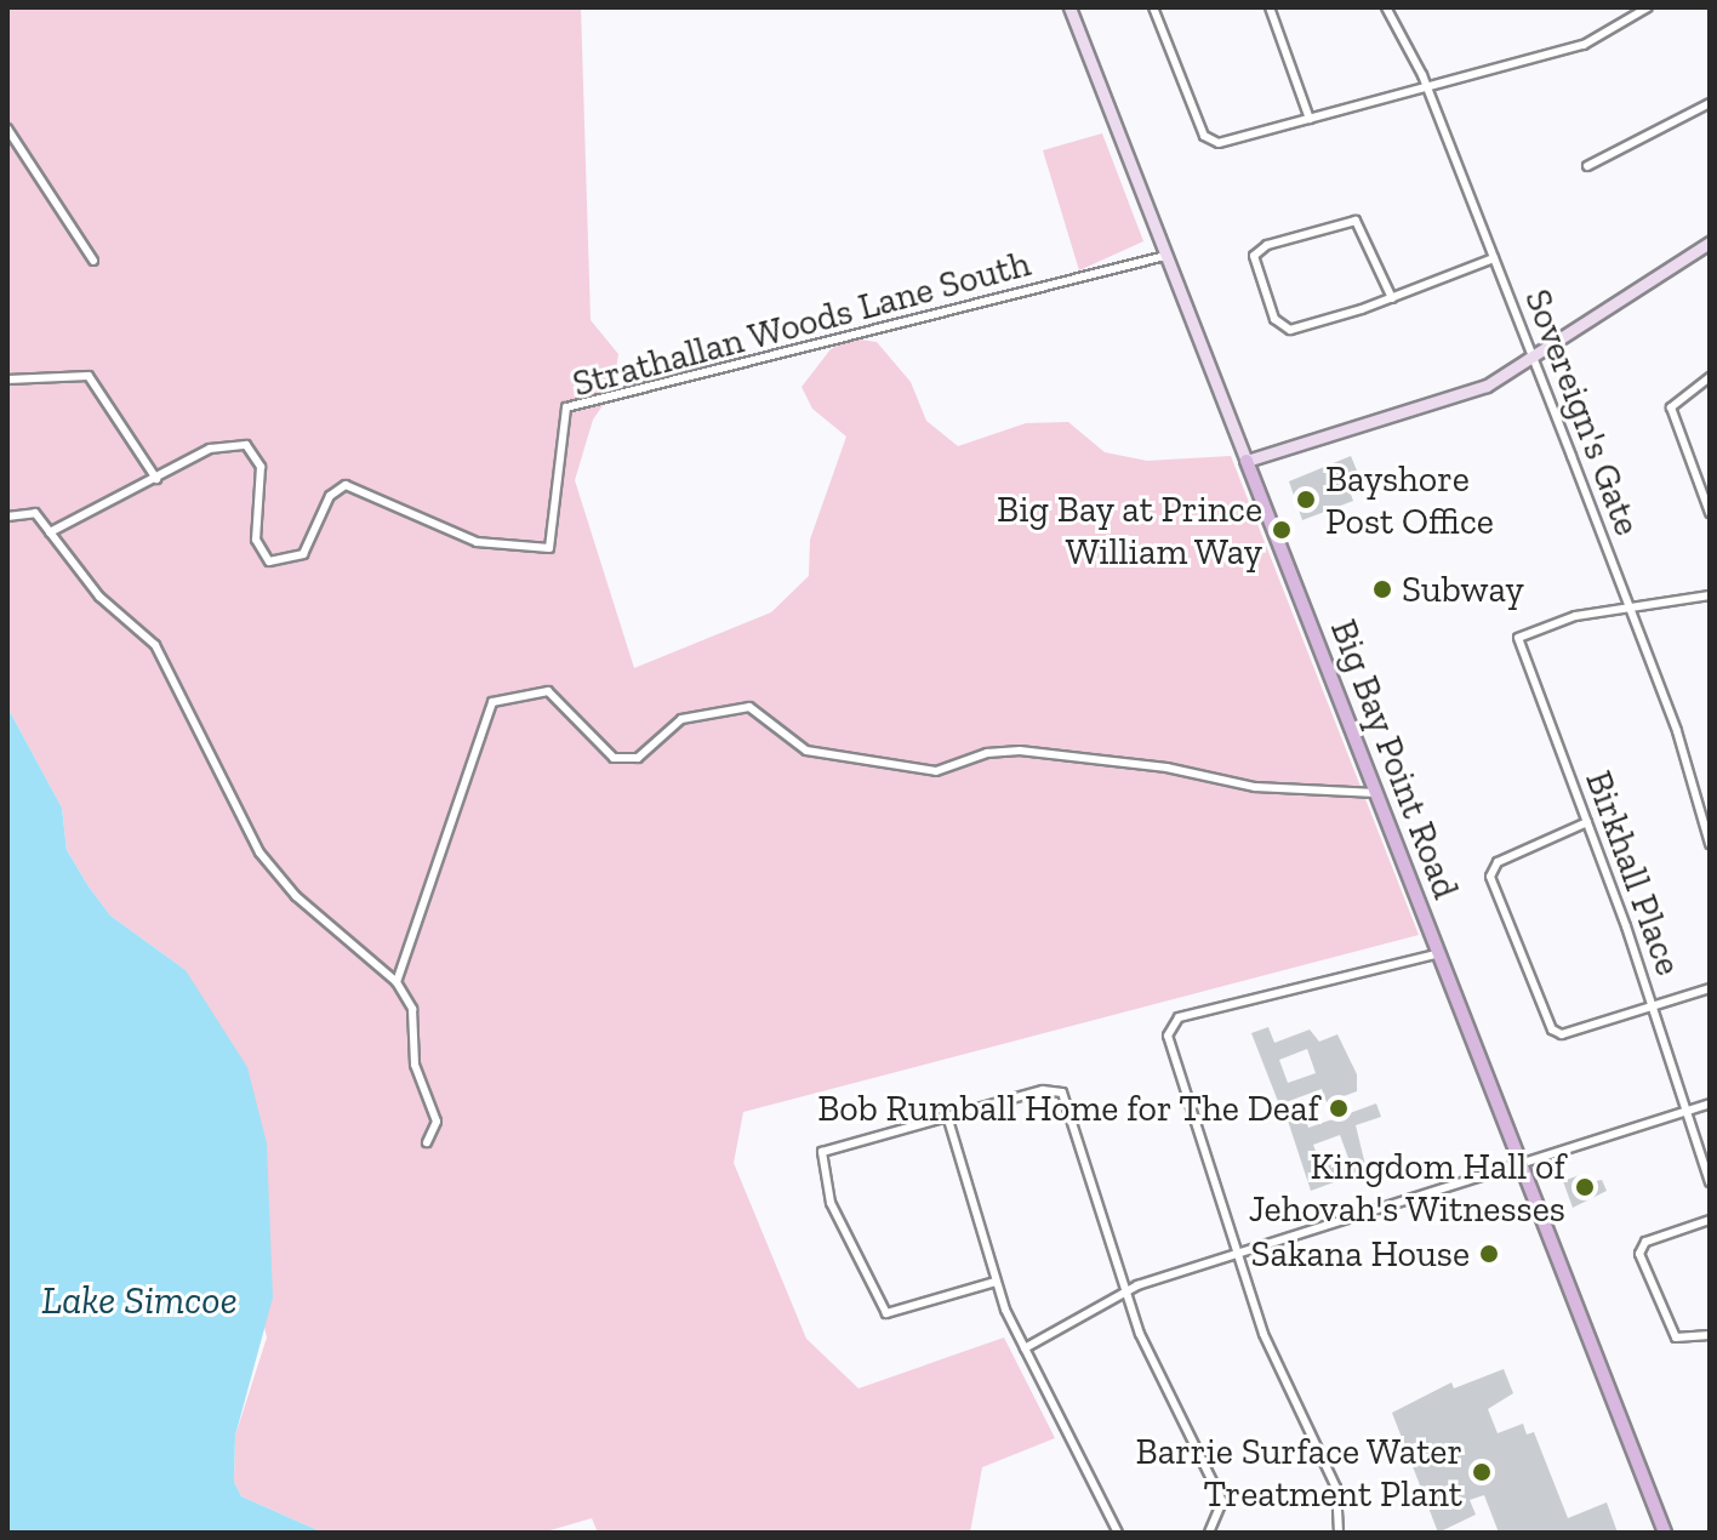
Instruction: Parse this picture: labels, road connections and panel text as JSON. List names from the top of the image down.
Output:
{
  "streets": {
    "main road": ["Big Bay Point Road"],
    "street": ["Strathallan Woods Lane South", "Sovereign's Gate", "Birkhall Place"]
  },
  "crossings": [
    ["Strathallan Woods Lane South", "Big Bay Point Road"],
    ["Sovereign's Gate", "Birkhall Place"]
  ],
  "water": ["Lake Simcoe"],
  "places": [
    "Bayshore Post Office",
    "Big Bay at Prince William Way",
    "Subway",
    "Bob Rumball Home for The Deaf",
    "Kingdom Hall of Jehovah's Witnesses",
    "Sakana House",
    "Barrie Surface Water Treatment Plant"
  ]
}
